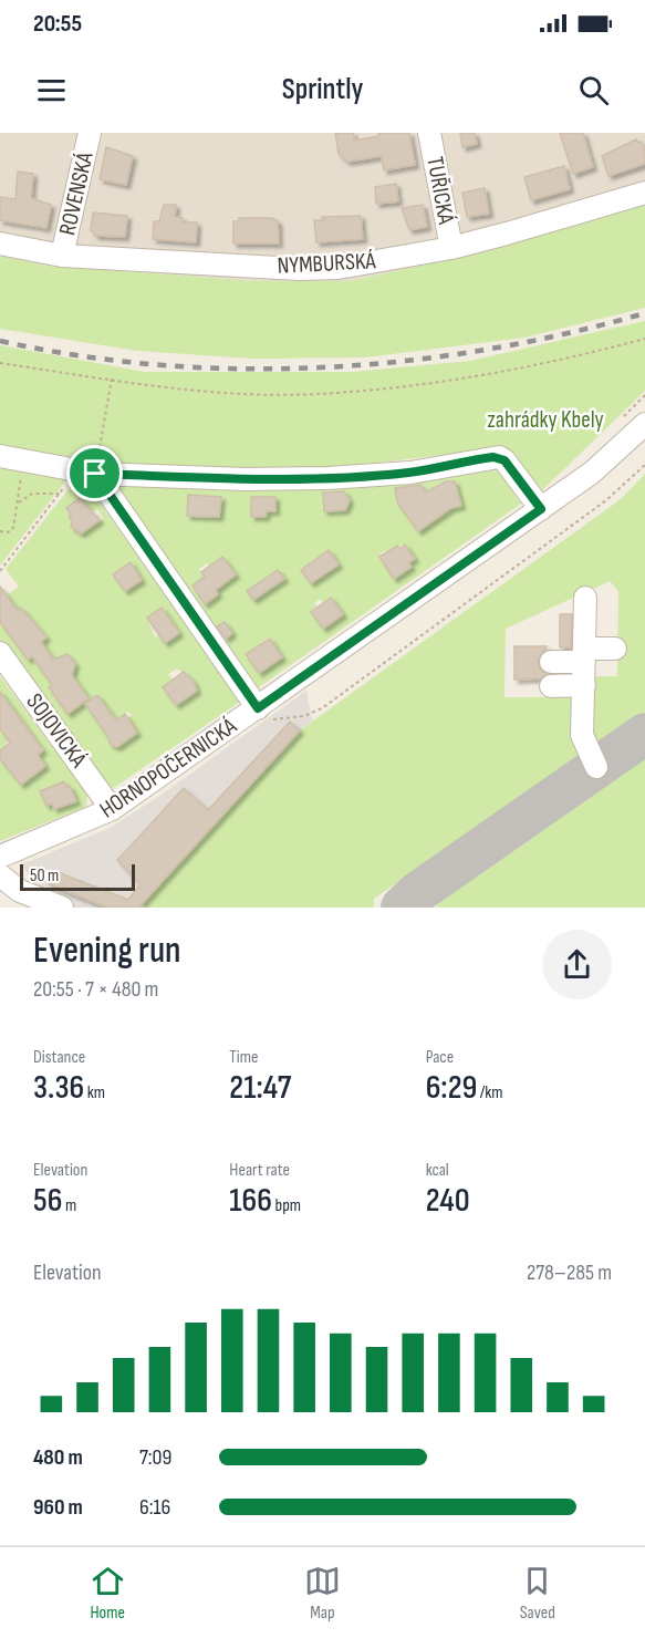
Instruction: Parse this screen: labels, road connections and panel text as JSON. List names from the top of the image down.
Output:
{
  "streets": {
    "street": [
      "TUŘICKÁ",
      "ROVENSKÁ",
      "NYMBURSKÁ",
      "SOJOVICKÁ",
      "HORNOPOČERNICKÁ"
    ]
  },
  "crossings": [
    ["TUŘICKÁ", "NYMBURSKÁ"],
    ["ROVENSKÁ", "NYMBURSKÁ"],
    ["SOJOVICKÁ", "HORNOPOČERNICKÁ"]
  ],
  "parks": ["zahrádky Kbely"],
  "scale_bar": "50 m",
  "page": {
    "status": "20:55",
    "header": "Sprintly",
    "scale": "50 m",
    "heading": ["Evening run", "20:55 · 7 × 480 m"],
    "stats": [
      ["Distance", "3.36 km"],
      ["Time", "21:47"],
      ["Pace", "6:29 /km"],
      ["Elevation", "56 m"],
      ["Heart rate", "166 bpm"],
      ["kcal", "240"]
    ],
    "chart": ["Elevation", "278–285 m"],
    "list": [
      {
        "name": "480 m",
        "note": "7:09"
      },
      {
        "name": "960 m",
        "note": "6:16"
      }
    ],
    "tabs": ["Home", "Map", "Saved"]
  }
}
